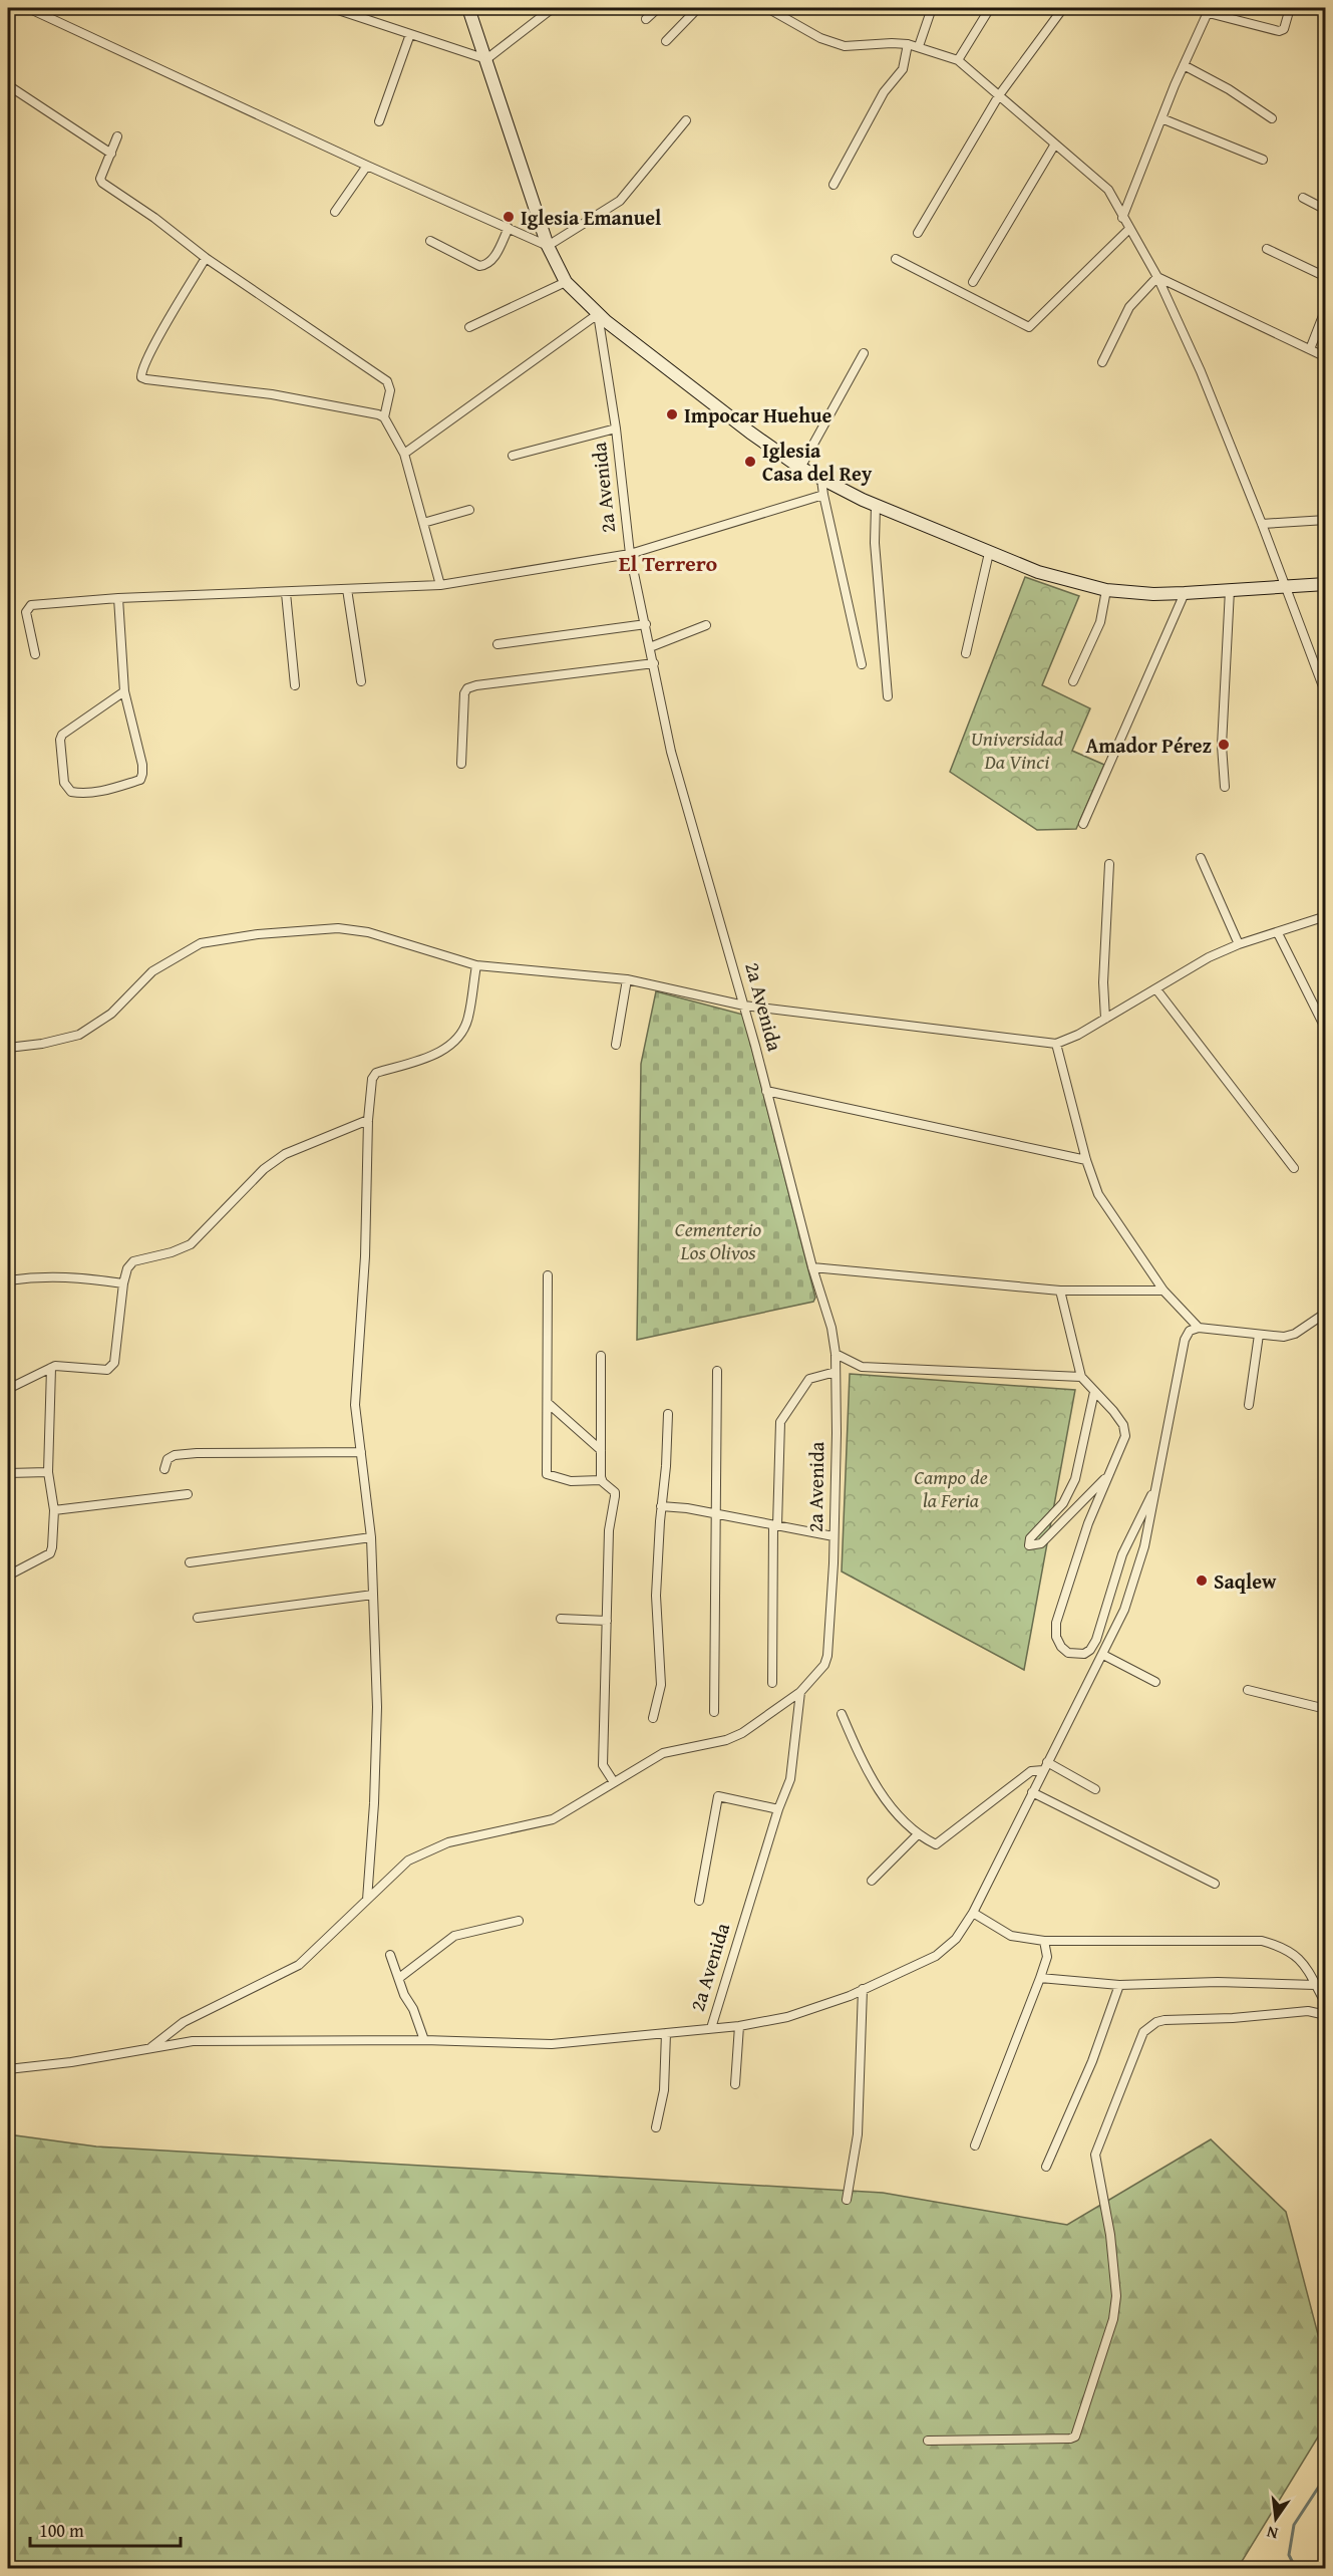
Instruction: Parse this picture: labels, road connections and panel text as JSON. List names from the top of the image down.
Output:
{
  "streets": {
    "street": ["2a Avenida"]
  },
  "districts": ["El Terrero"],
  "parks": ["Universidad Da Vinci", "Cementerio Los Olivos", "Campo de la Feria"],
  "places": [
    "Iglesia Emanuel",
    "Impocar Huehue",
    "Iglesia Casa del Rey",
    "Amador Pérez",
    "Saqlew"
  ],
  "scale_bar": "100 m",
  "north": "bottom"
}
